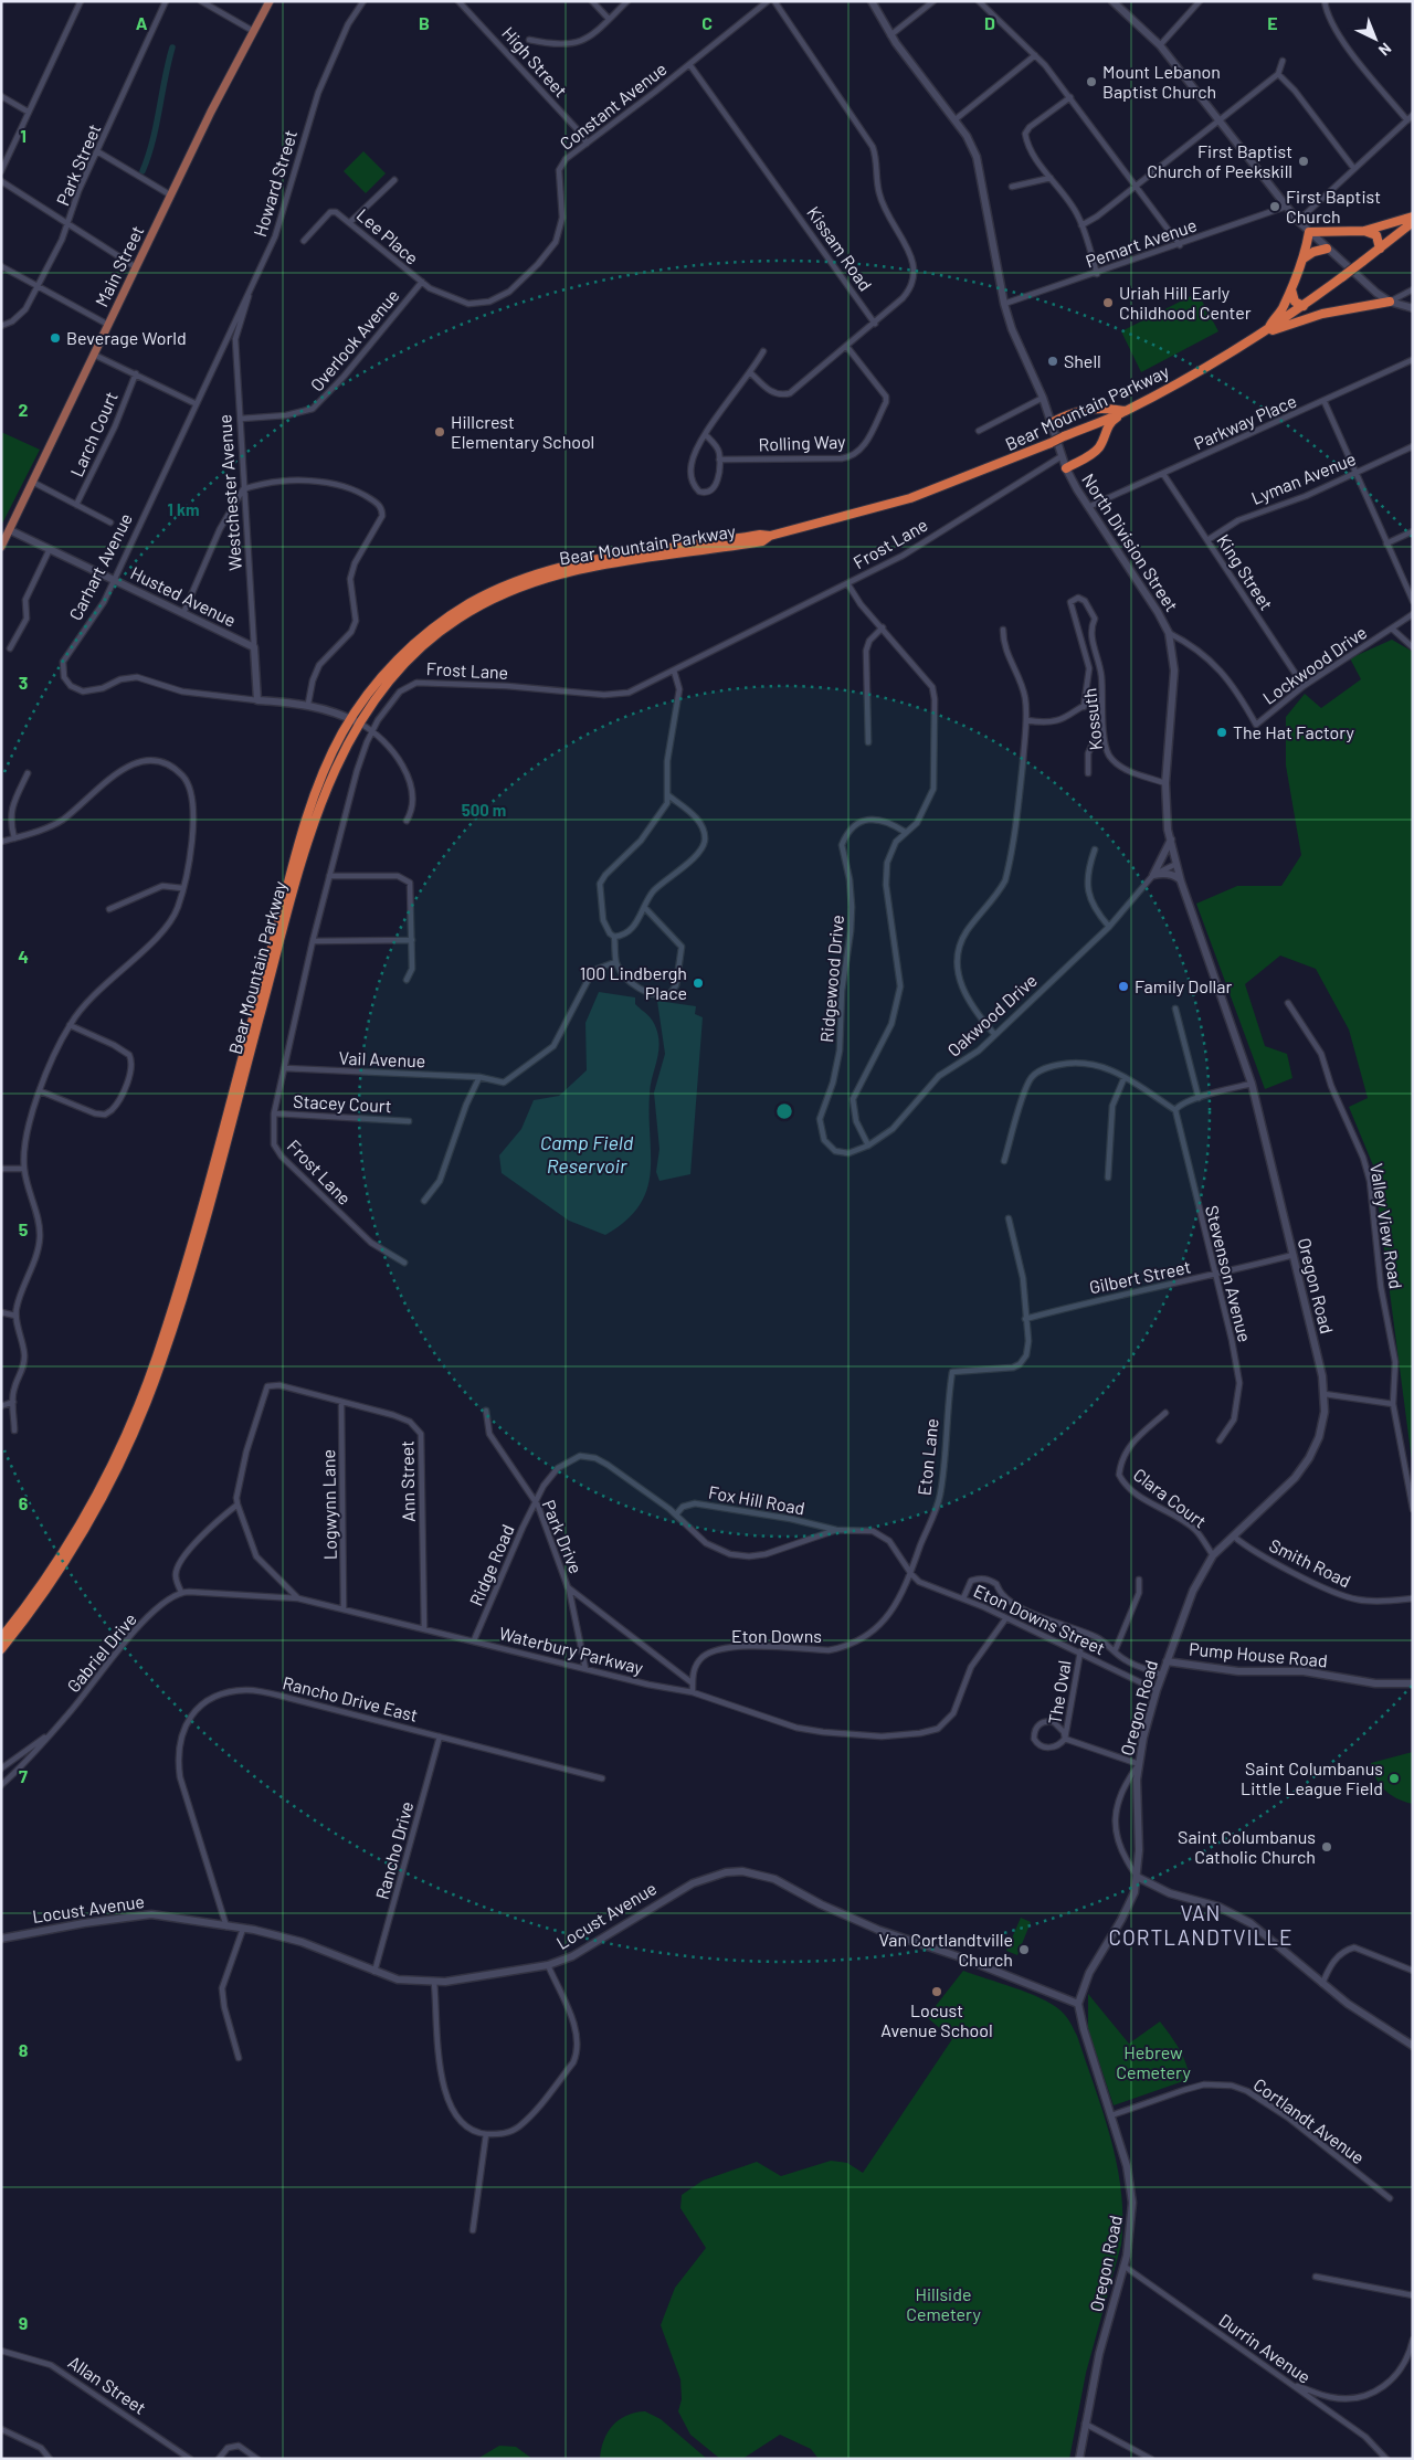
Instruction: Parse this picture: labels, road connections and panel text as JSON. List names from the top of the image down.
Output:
{
  "streets": {
    "highway": ["Bear Mountain Parkway"],
    "main road": ["Main Street"],
    "street": [
      "High Street",
      "Constant Avenue",
      "Park Street",
      "Howard Street",
      "Lee Place",
      "Pemart Avenue",
      "Kissam Road",
      "Overlook Avenue",
      "Parkway Place",
      "Larch Court",
      "Rolling Way",
      "Lyman Avenue",
      "Westchester Avenue",
      "North Division Street",
      "Frost Lane",
      "Carhart Avenue",
      "King Street",
      "Husted Avenue",
      "Lockwood Drive",
      "Kossuth",
      "Ridgewood Drive",
      "Oakwood Drive",
      "Vail Avenue",
      "Stacey Court",
      "Valley View Road",
      "Stevenson Avenue",
      "Gilbert Street",
      "Oregon Road",
      "Eton Lane",
      "Ann Street",
      "Clara Court",
      "Fox Hill Road",
      "Logwynn Lane",
      "Park Drive",
      "Smith Road",
      "Ridge Road",
      "Eton Downs Street",
      "Eton Downs",
      "Waterbury Parkway",
      "Gabriel Drive",
      "Pump House Road",
      "The Oval",
      "Rancho Drive East",
      "Rancho Drive",
      "Locust Avenue",
      "Cortlandt Avenue",
      "Durrin Avenue",
      "Allan Street"
    ]
  },
  "crossings": [
    ["High Street", "Constant Avenue"],
    ["Constant Avenue", "Lee Place"],
    ["Constant Avenue", "Kissam Road"],
    ["Constant Avenue", "Overlook Avenue"],
    ["Howard Street", "Westchester Avenue"],
    ["Howard Street", "Carhart Avenue"],
    ["Lee Place", "Overlook Avenue"],
    ["Pemart Avenue", "North Division Street"],
    ["Main Street", "Husted Avenue"],
    ["Overlook Avenue", "Westchester Avenue"],
    ["Bear Mountain Parkway", "Carhart Avenue"],
    ["Parkway Place", "North Division Street"],
    ["Parkway Place", "King Street"],
    ["Lyman Avenue", "King Street"],
    ["Westchester Avenue", "Carhart Avenue"],
    ["Westchester Avenue", "Husted Avenue"],
    ["North Division Street", "Frost Lane"],
    ["North Division Street", "Lockwood Drive"],
    ["North Division Street", "Kossuth"],
    ["North Division Street", "Oakwood Drive"],
    ["North Division Street", "Oregon Road"],
    ["Frost Lane", "Vail Avenue"],
    ["Frost Lane", "Stacey Court"],
    ["Carhart Avenue", "Husted Avenue"],
    ["King Street", "Lockwood Drive"],
    ["Ridgewood Drive", "Oakwood Drive"],
    ["Stevenson Avenue", "Gilbert Street"],
    ["Gilbert Street", "Oregon Road"],
    ["Gilbert Street", "Eton Lane"],
    ["Oregon Road", "Clara Court"],
    ["Oregon Road", "Smith Road"],
    ["Oregon Road", "Eton Downs Street"],
    ["Oregon Road", "Pump House Road"],
    ["Oregon Road", "The Oval"],
    ["Oregon Road", "Locust Avenue"],
    ["Oregon Road", "Cortlandt Avenue"],
    ["Oregon Road", "Durrin Avenue"],
    ["Eton Lane", "Fox Hill Road"],
    ["Eton Lane", "Eton Downs Street"],
    ["Eton Lane", "Eton Downs"],
    ["Ann Street", "Logwynn Lane"],
    ["Ann Street", "Waterbury Parkway"],
    ["Fox Hill Road", "Park Drive"],
    ["Fox Hill Road", "Ridge Road"],
    ["Fox Hill Road", "Eton Downs Street"],
    ["Fox Hill Road", "Eton Downs"],
    ["Logwynn Lane", "Waterbury Parkway"],
    ["Park Drive", "Ridge Road"],
    ["Park Drive", "Eton Downs"],
    ["Ridge Road", "Waterbury Parkway"],
    ["Eton Downs Street", "Eton Downs"],
    ["Eton Downs Street", "Waterbury Parkway"],
    ["Eton Downs Street", "The Oval"],
    ["Waterbury Parkway", "Gabriel Drive"],
    ["Rancho Drive East", "Rancho Drive"],
    ["Rancho Drive East", "Locust Avenue"],
    ["Rancho Drive", "Locust Avenue"]
  ],
  "districts": ["VAN CORTLANDTVILLE"],
  "water": ["Camp Field Reservoir"],
  "parks": ["Hebrew Cemetery", "Hillside Cemetery"],
  "places": [
    "Mount Lebanon Baptist Church",
    "First Baptist Church of Peekskill",
    "First Baptist Church",
    "Uriah Hill Early Childhood Center",
    "Beverage World",
    "Shell",
    "Hillcrest Elementary School",
    "The Hat Factory",
    "100 Lindbergh Place",
    "Family Dollar",
    "Saint Columbanus Little League Field",
    "Saint Columbanus Catholic Church",
    "Van Cortlandtville Church",
    "Locust Avenue School"
  ],
  "north": "bottom right",
  "grid": {
    "columns": [
      "A",
      "B",
      "C",
      "D",
      "E"
    ],
    "rows": [
      "1",
      "2",
      "3",
      "4",
      "5",
      "6",
      "7",
      "8",
      "9"
    ]
  },
  "rings": ["1 km", "500 m"]
}
